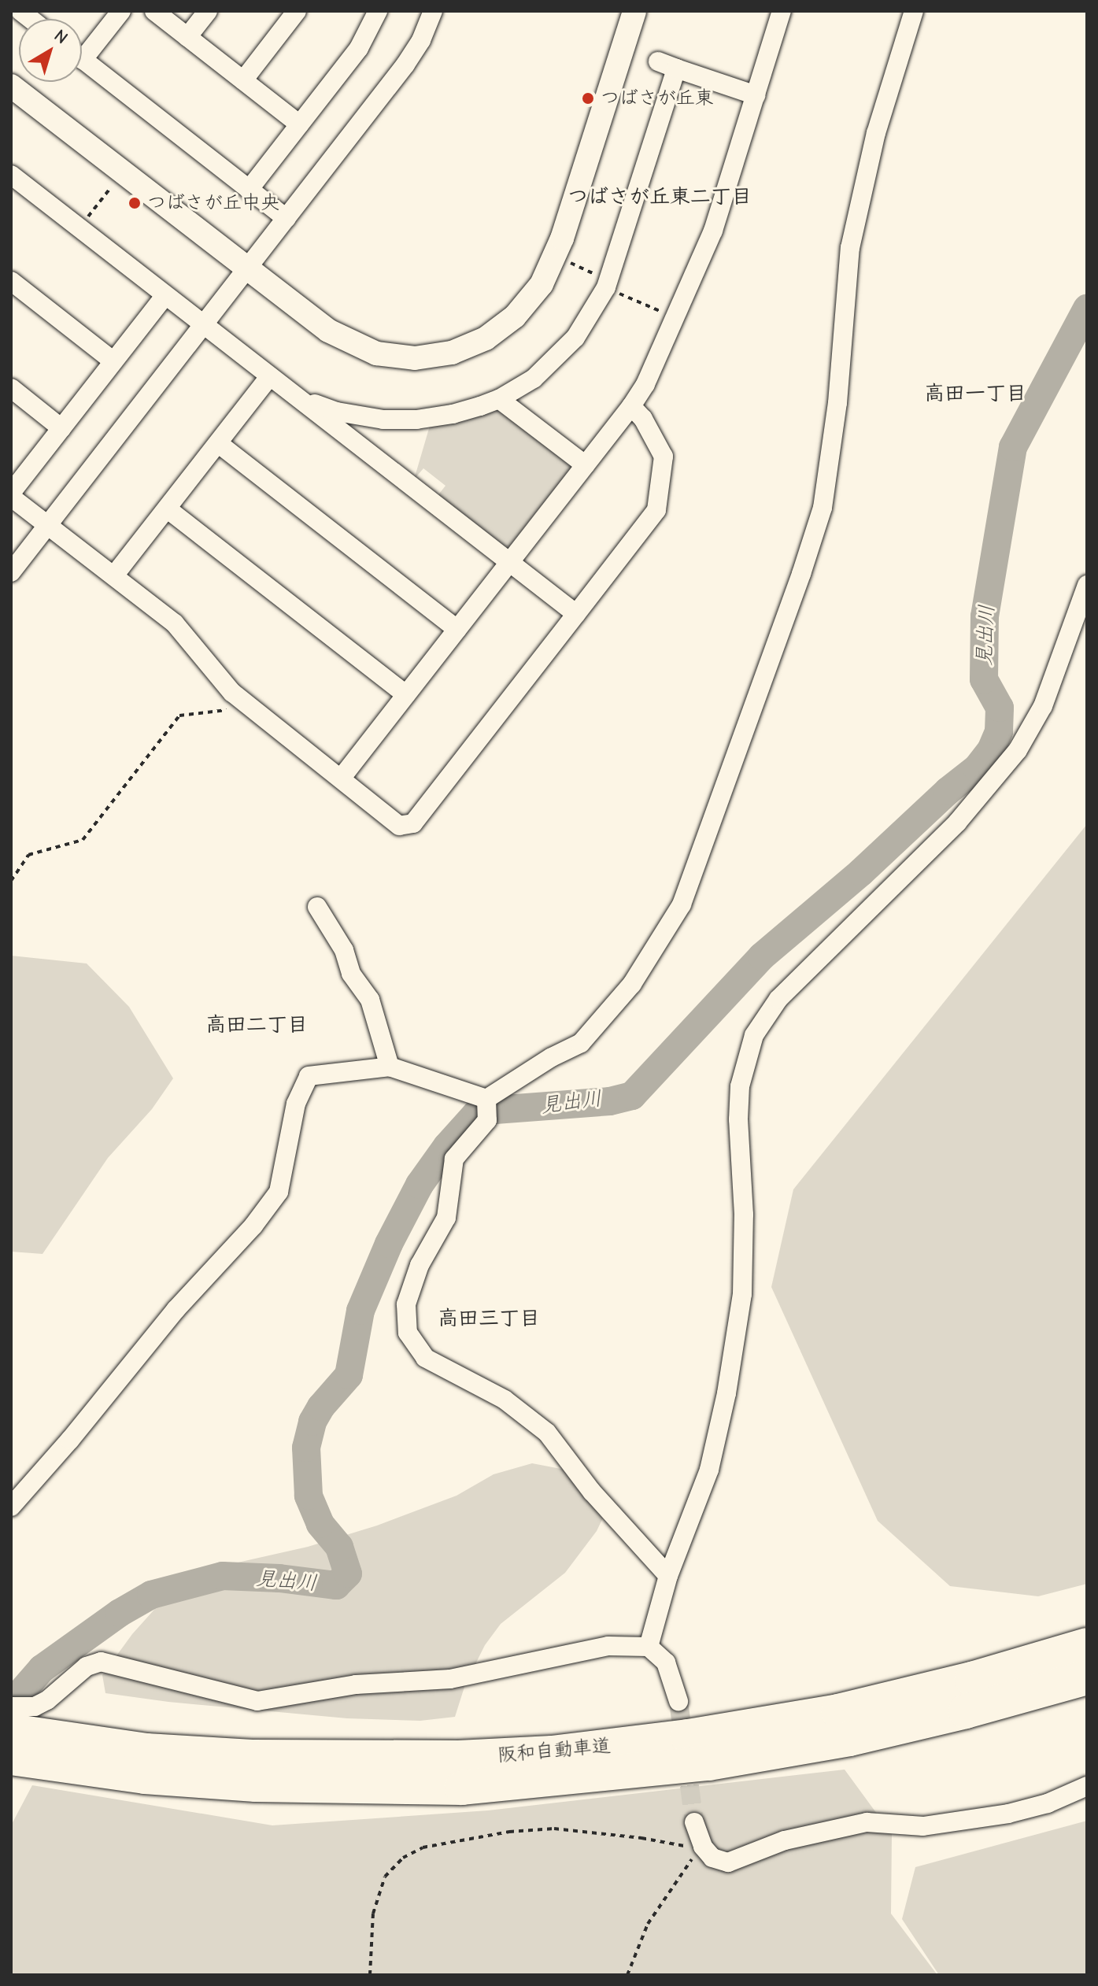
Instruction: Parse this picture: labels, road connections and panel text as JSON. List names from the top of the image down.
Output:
{
  "streets": {
    "highway": ["阪和自動車道"]
  },
  "districts": [
    "つばさが丘東二丁目",
    "高田一丁目",
    "高田二丁目",
    "高田三丁目"
  ],
  "water": ["見出川"],
  "places": ["つばさが丘東", "つばさが丘中央"],
  "north": "top right"
}
